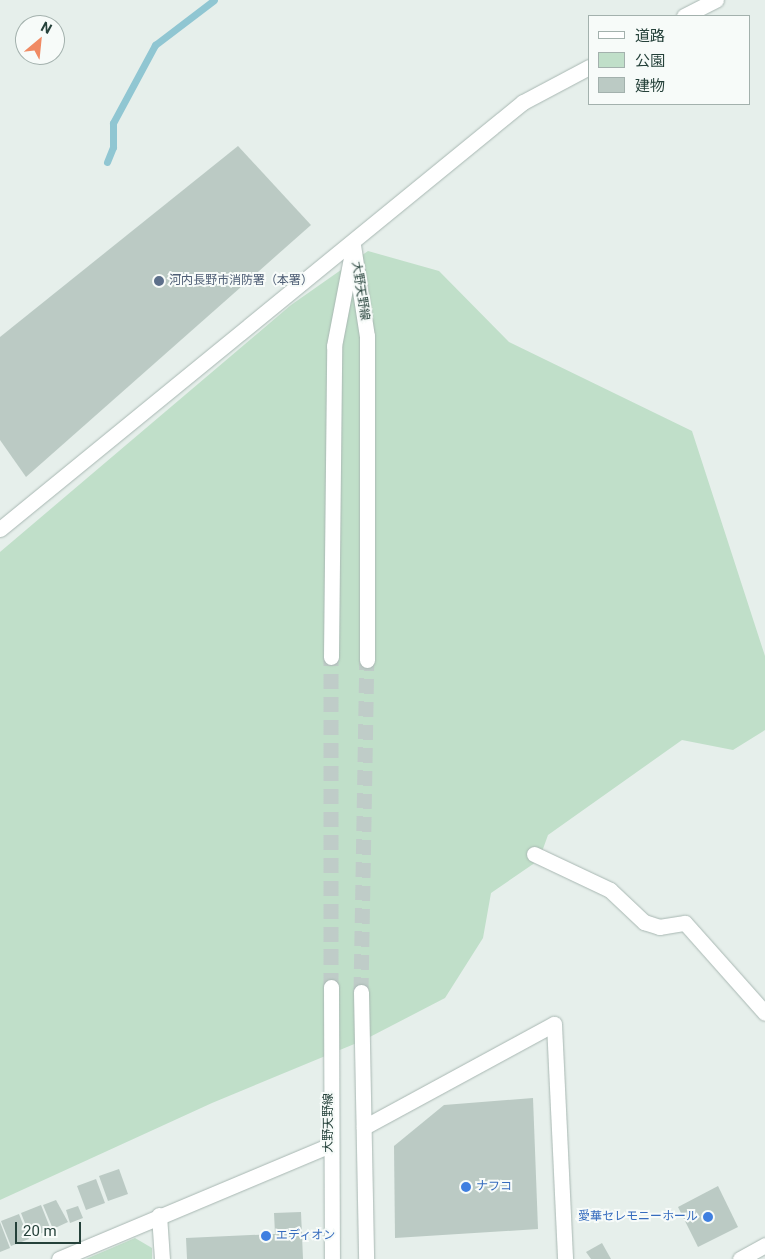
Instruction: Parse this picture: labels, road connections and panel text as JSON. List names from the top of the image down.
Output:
{
  "streets": {
    "street": ["大野天野線"]
  },
  "places": [
    "河内長野市消防署（本署）",
    "ナフコ",
    "愛華セレモニーホール",
    "エディオン"
  ],
  "legend": ["道路", "公園", "建物"],
  "scale_bar": "20 m",
  "north": "top right"
}
